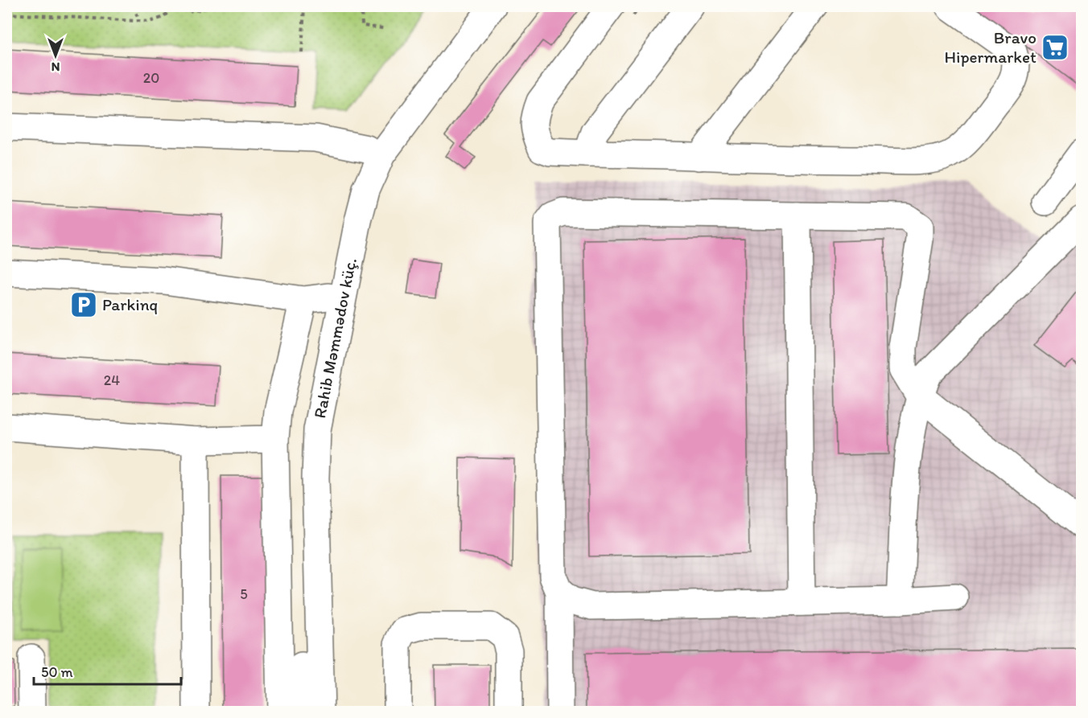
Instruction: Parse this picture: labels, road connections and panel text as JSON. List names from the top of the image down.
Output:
{
  "streets": {
    "main road": ["Rahib Məmmədov küç."]
  },
  "places": {
    "supermarket": ["Bravo Hipermarket"],
    "parking": ["Parkinq"]
  },
  "house_numbers": ["20", "24", "5"],
  "scale_bar": "50 m",
  "north": "bottom"
}
